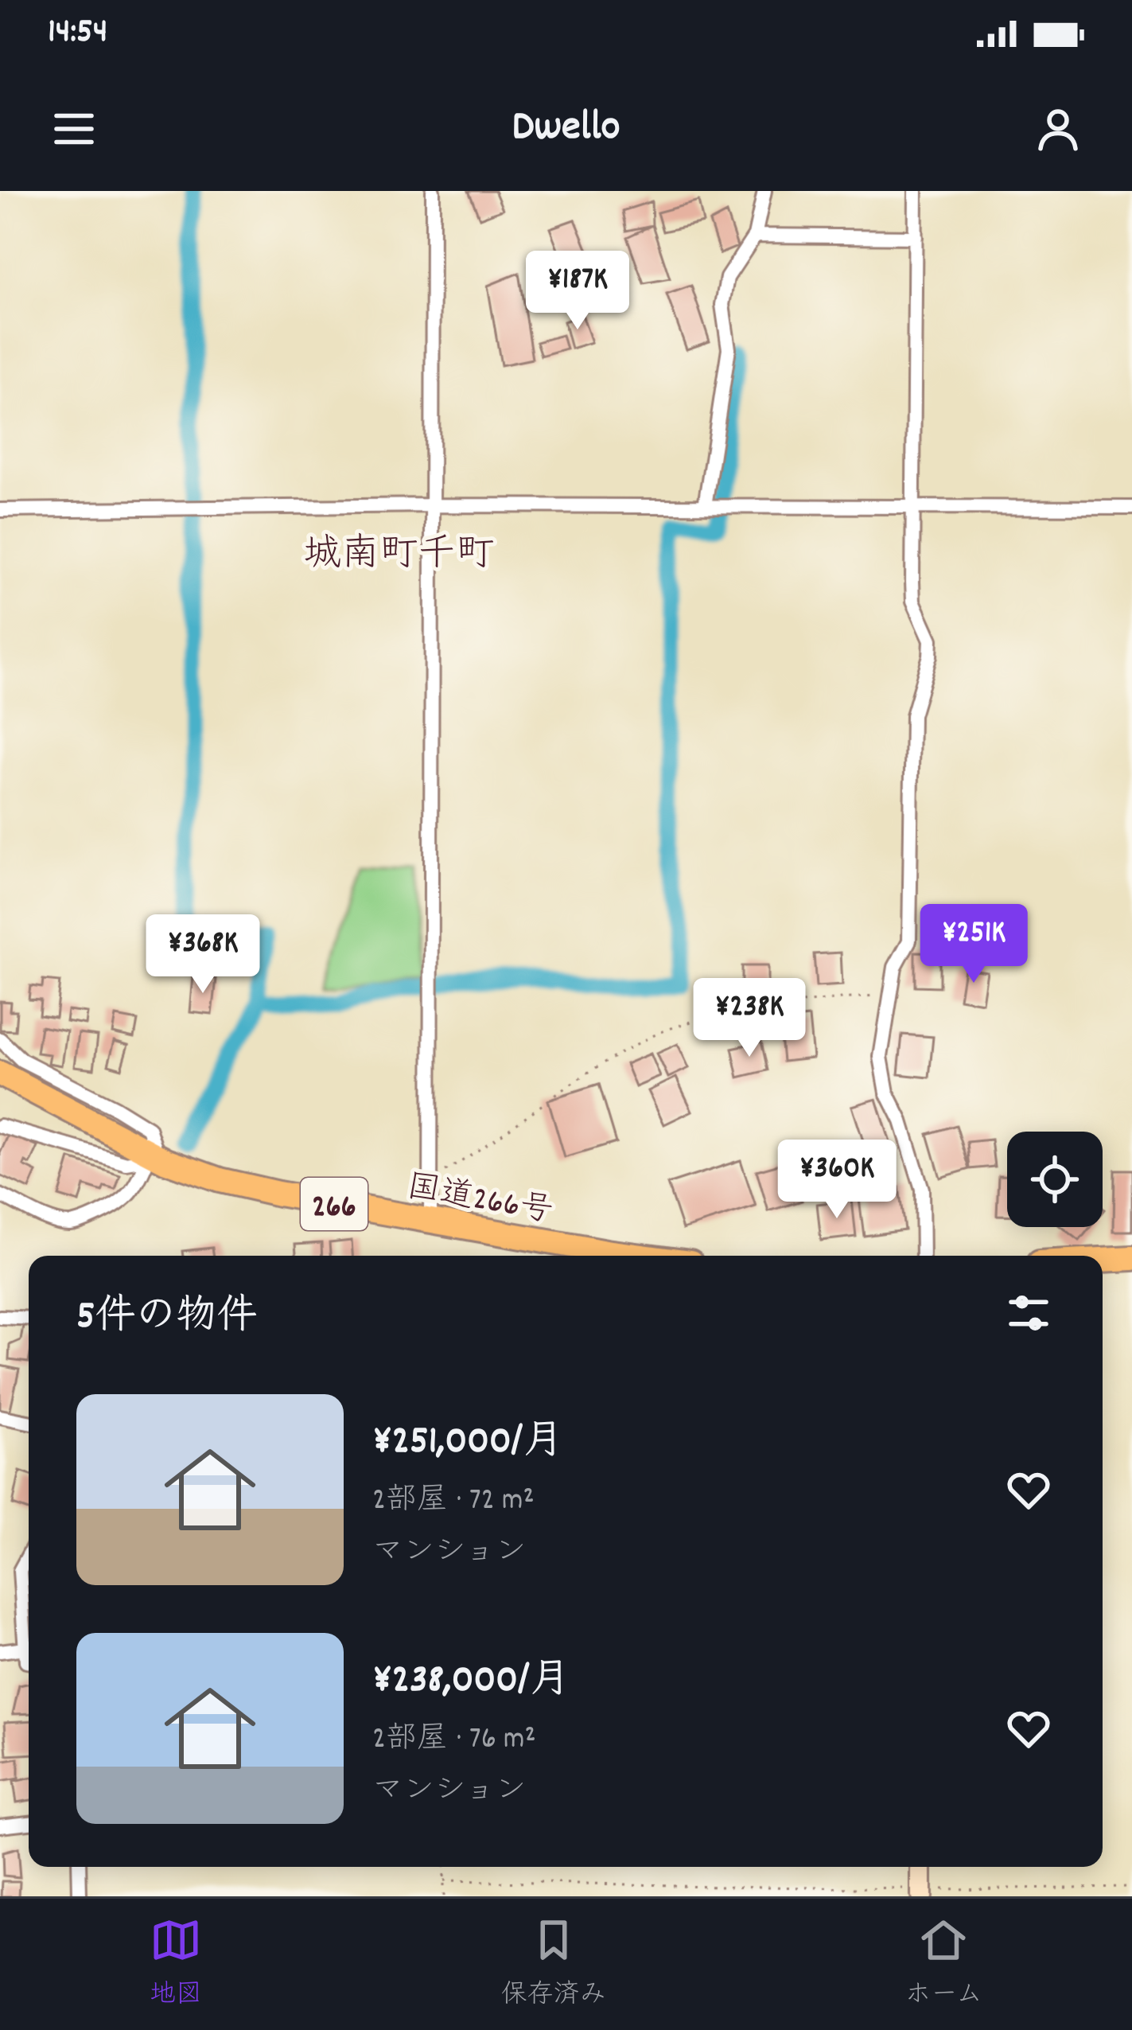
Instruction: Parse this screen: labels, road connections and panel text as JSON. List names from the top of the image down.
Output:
{
  "streets": {
    "highway": ["国道266号", "266"]
  },
  "districts": ["城南町千町"],
  "page": {
    "status": "14:54",
    "header": "Dwello",
    "price": [
      "¥187K",
      "¥251K",
      "¥368K",
      "¥238K",
      "¥360K"
    ],
    "heading": "5件の物件",
    "list": [
      {
        "name": "¥251,000/月",
        "note": "2部屋 · 72 m² · マンション"
      },
      {
        "name": "¥238,000/月",
        "note": "2部屋 · 76 m² · マンション"
      }
    ],
    "tabs": ["地図", "保存済み", "ホーム"]
  }
}
